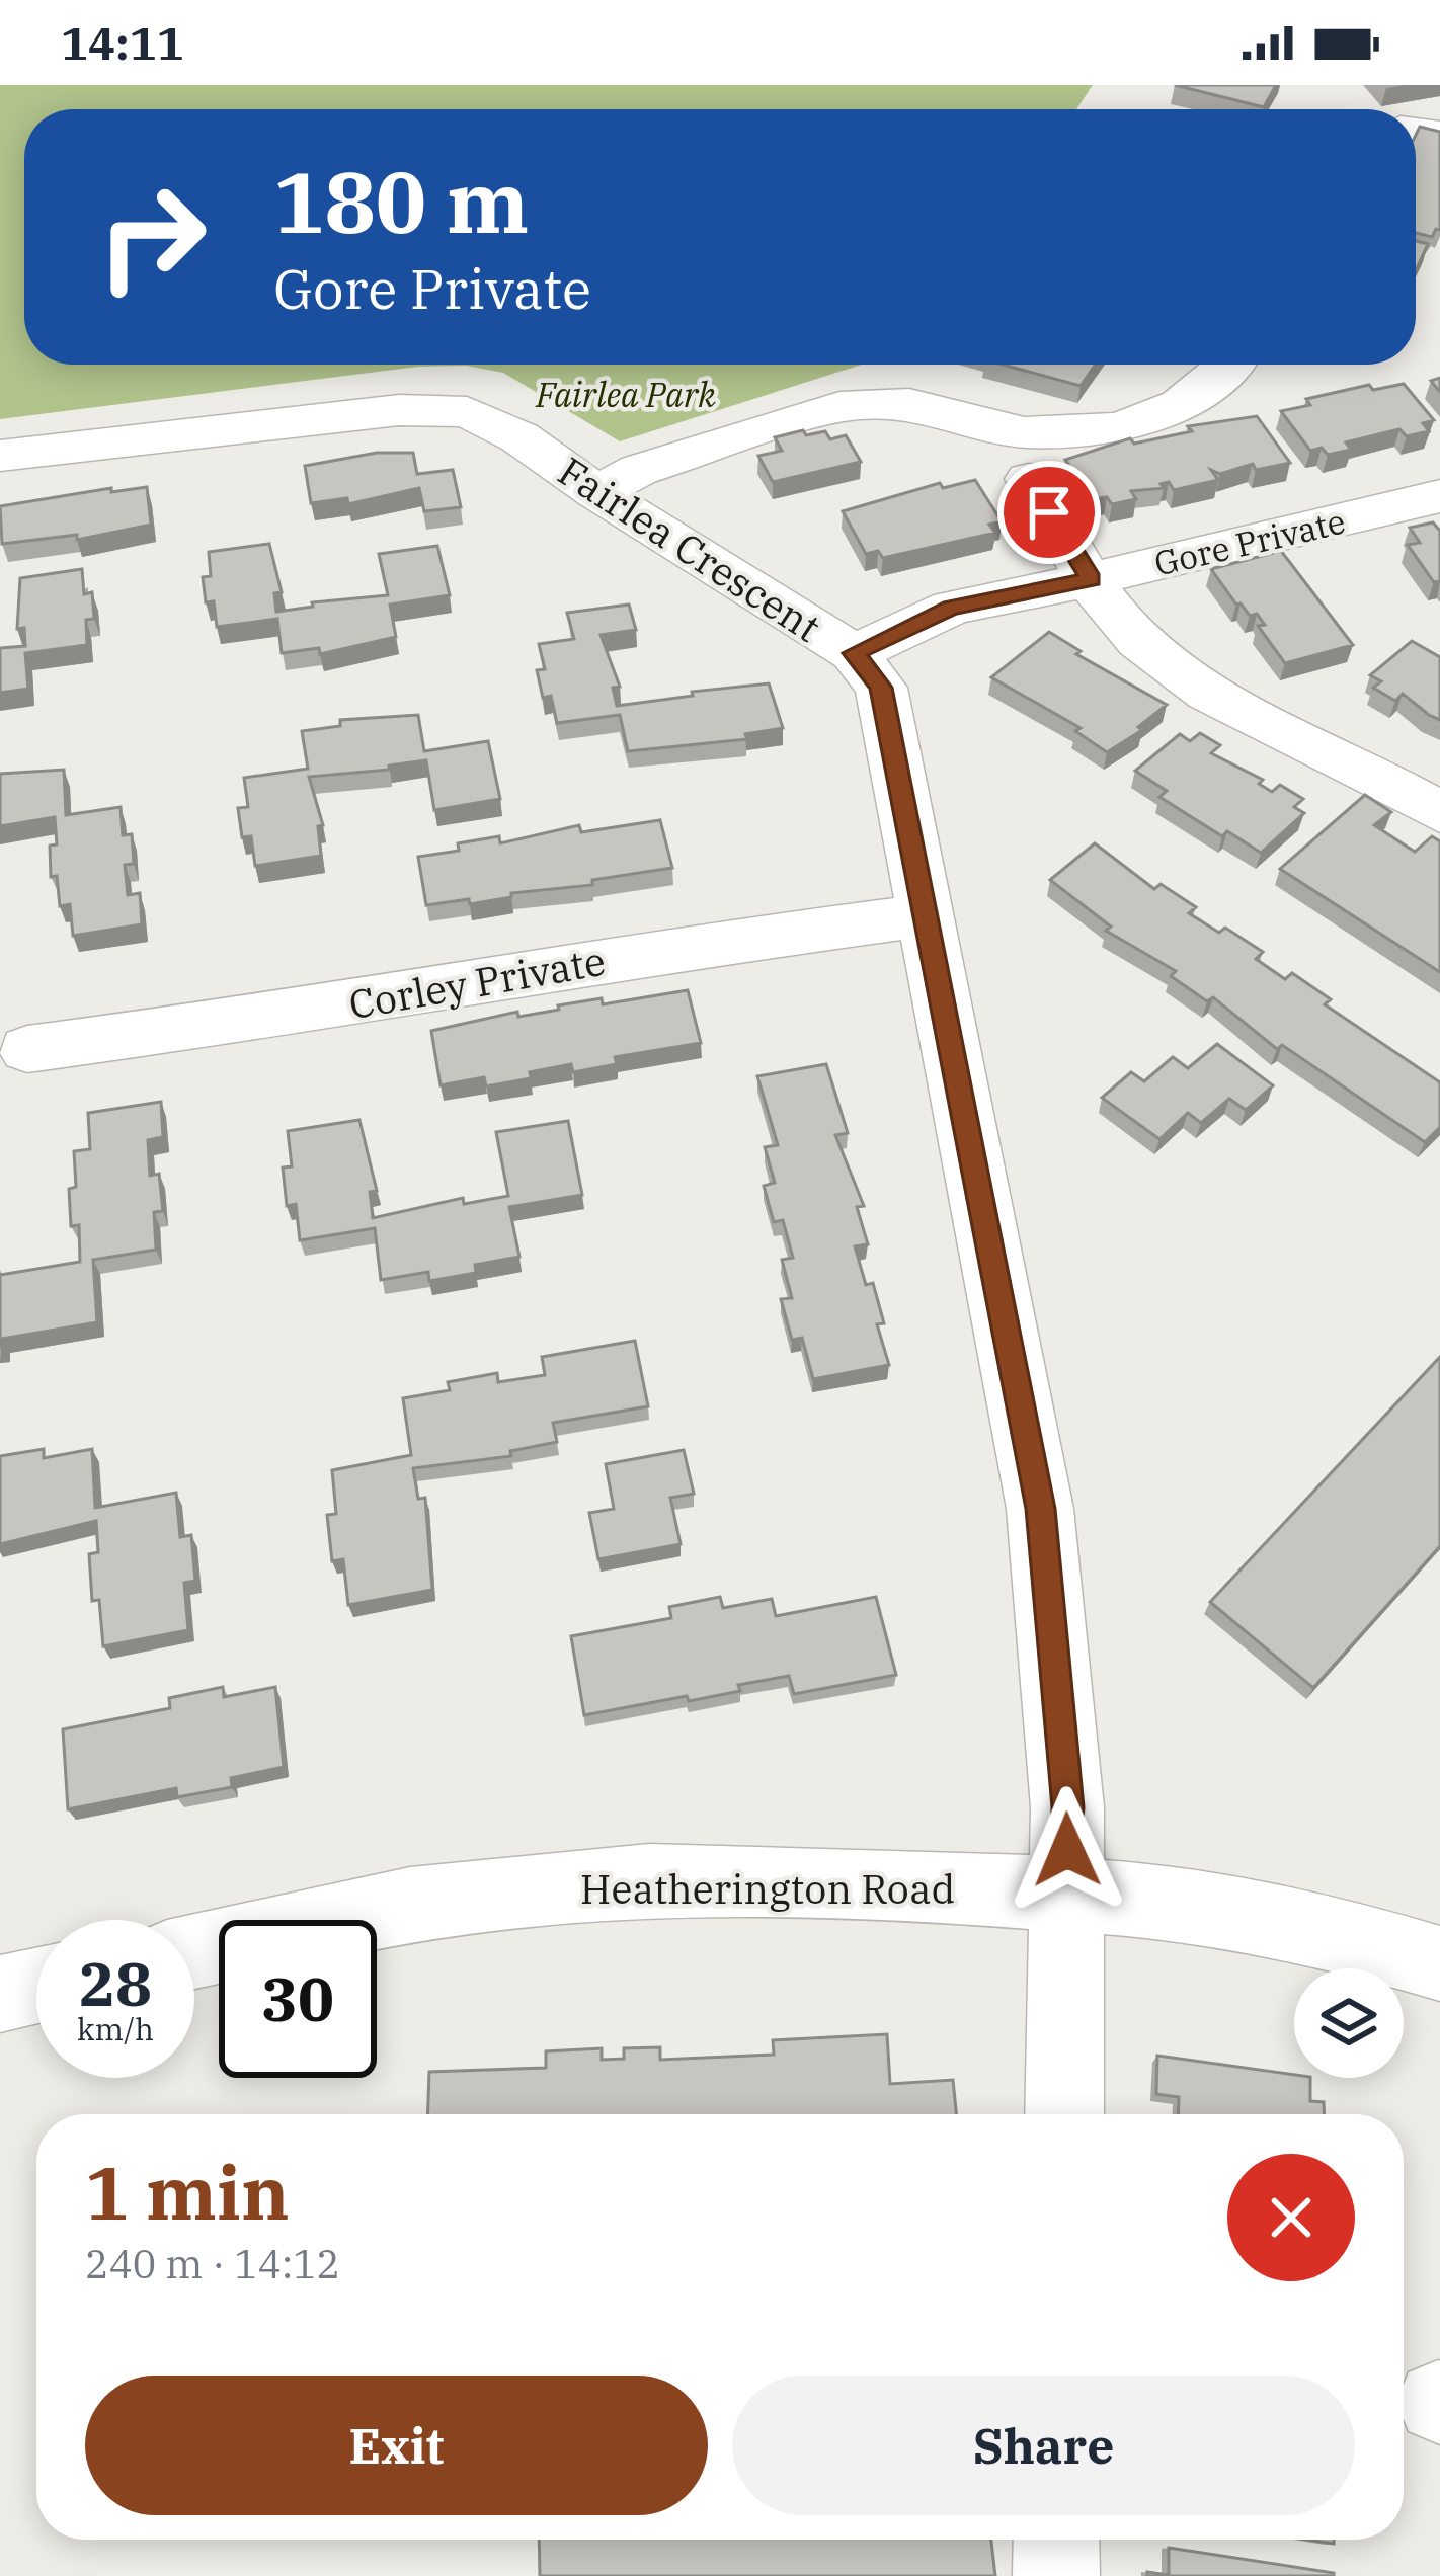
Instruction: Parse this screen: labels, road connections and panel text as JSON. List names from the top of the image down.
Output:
{
  "streets": {
    "street": [
      "Gore Private",
      "Fairlea Crescent",
      "Corley Private",
      "Heatherington Road"
    ]
  },
  "crossings": [
    ["Gore Private", "Fairlea Crescent"],
    ["Fairlea Crescent", "Corley Private"],
    ["Fairlea Crescent", "Heatherington Road"]
  ],
  "parks": ["Fairlea Park"],
  "page": {
    "status": "14:11",
    "turn": ["180 m", "Gore Private"],
    "speed": "28 km/h",
    "limit": "30",
    "heading": ["1 min", "240 m · 14:12"],
    "buttons": ["Exit", "Share"]
  }
}
